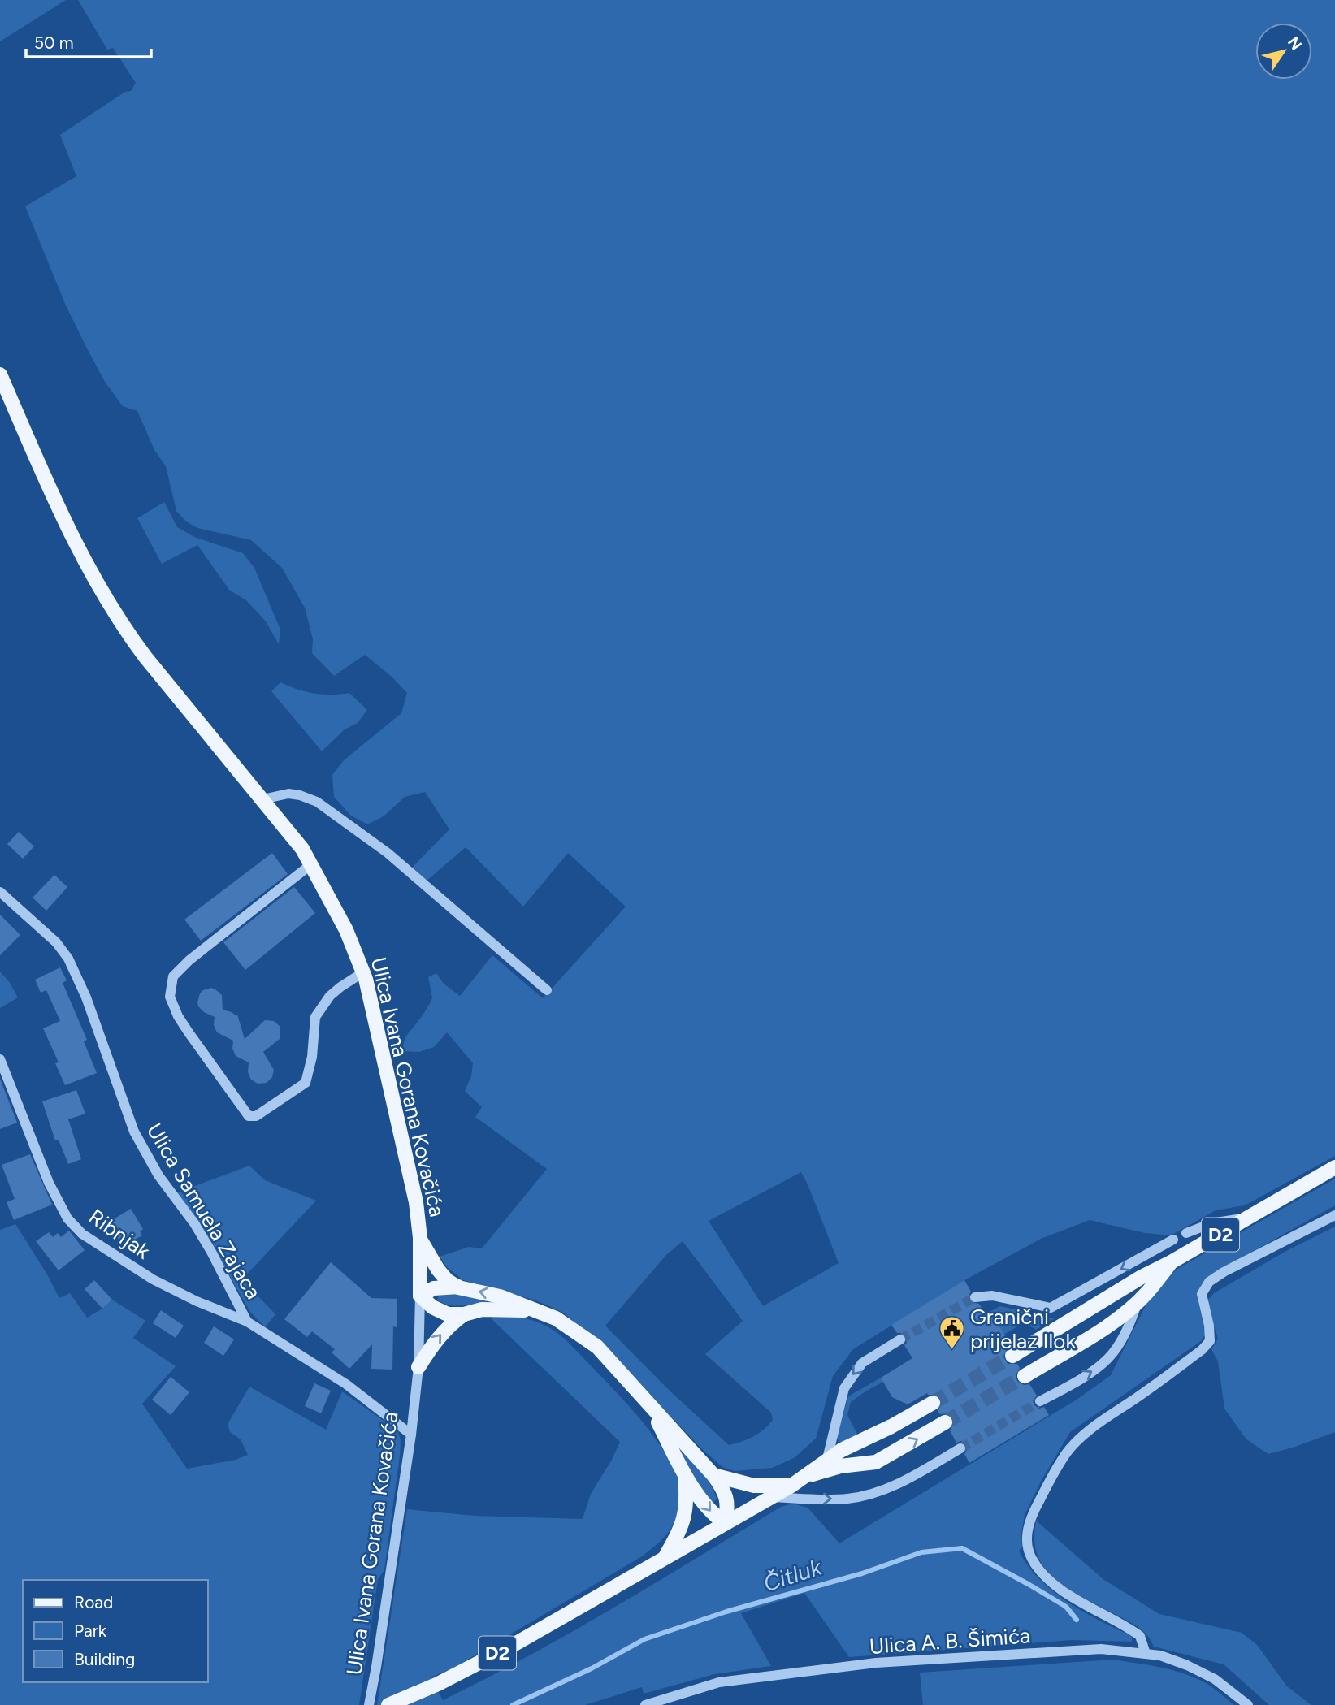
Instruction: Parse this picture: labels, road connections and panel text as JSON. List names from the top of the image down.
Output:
{
  "streets": {
    "main road": ["Ulica Ivana Gorana Kovačića", "D2"],
    "street": ["Ulica Samuela Zajaca", "Ribnjak", "Ulica A. B. Šimića"]
  },
  "crossings": [
    ["Ulica Ivana Gorana Kovačića", "Ulica Samuela Zajaca"],
    ["Ulica Samuela Zajaca", "Ribnjak"]
  ],
  "water": ["Čitluk"],
  "places": {
    "public building": ["Granični prijelaz Ilok"]
  },
  "legend": ["Road", "Park", "Building"],
  "scale_bar": "50 m",
  "north": "top right"
}
